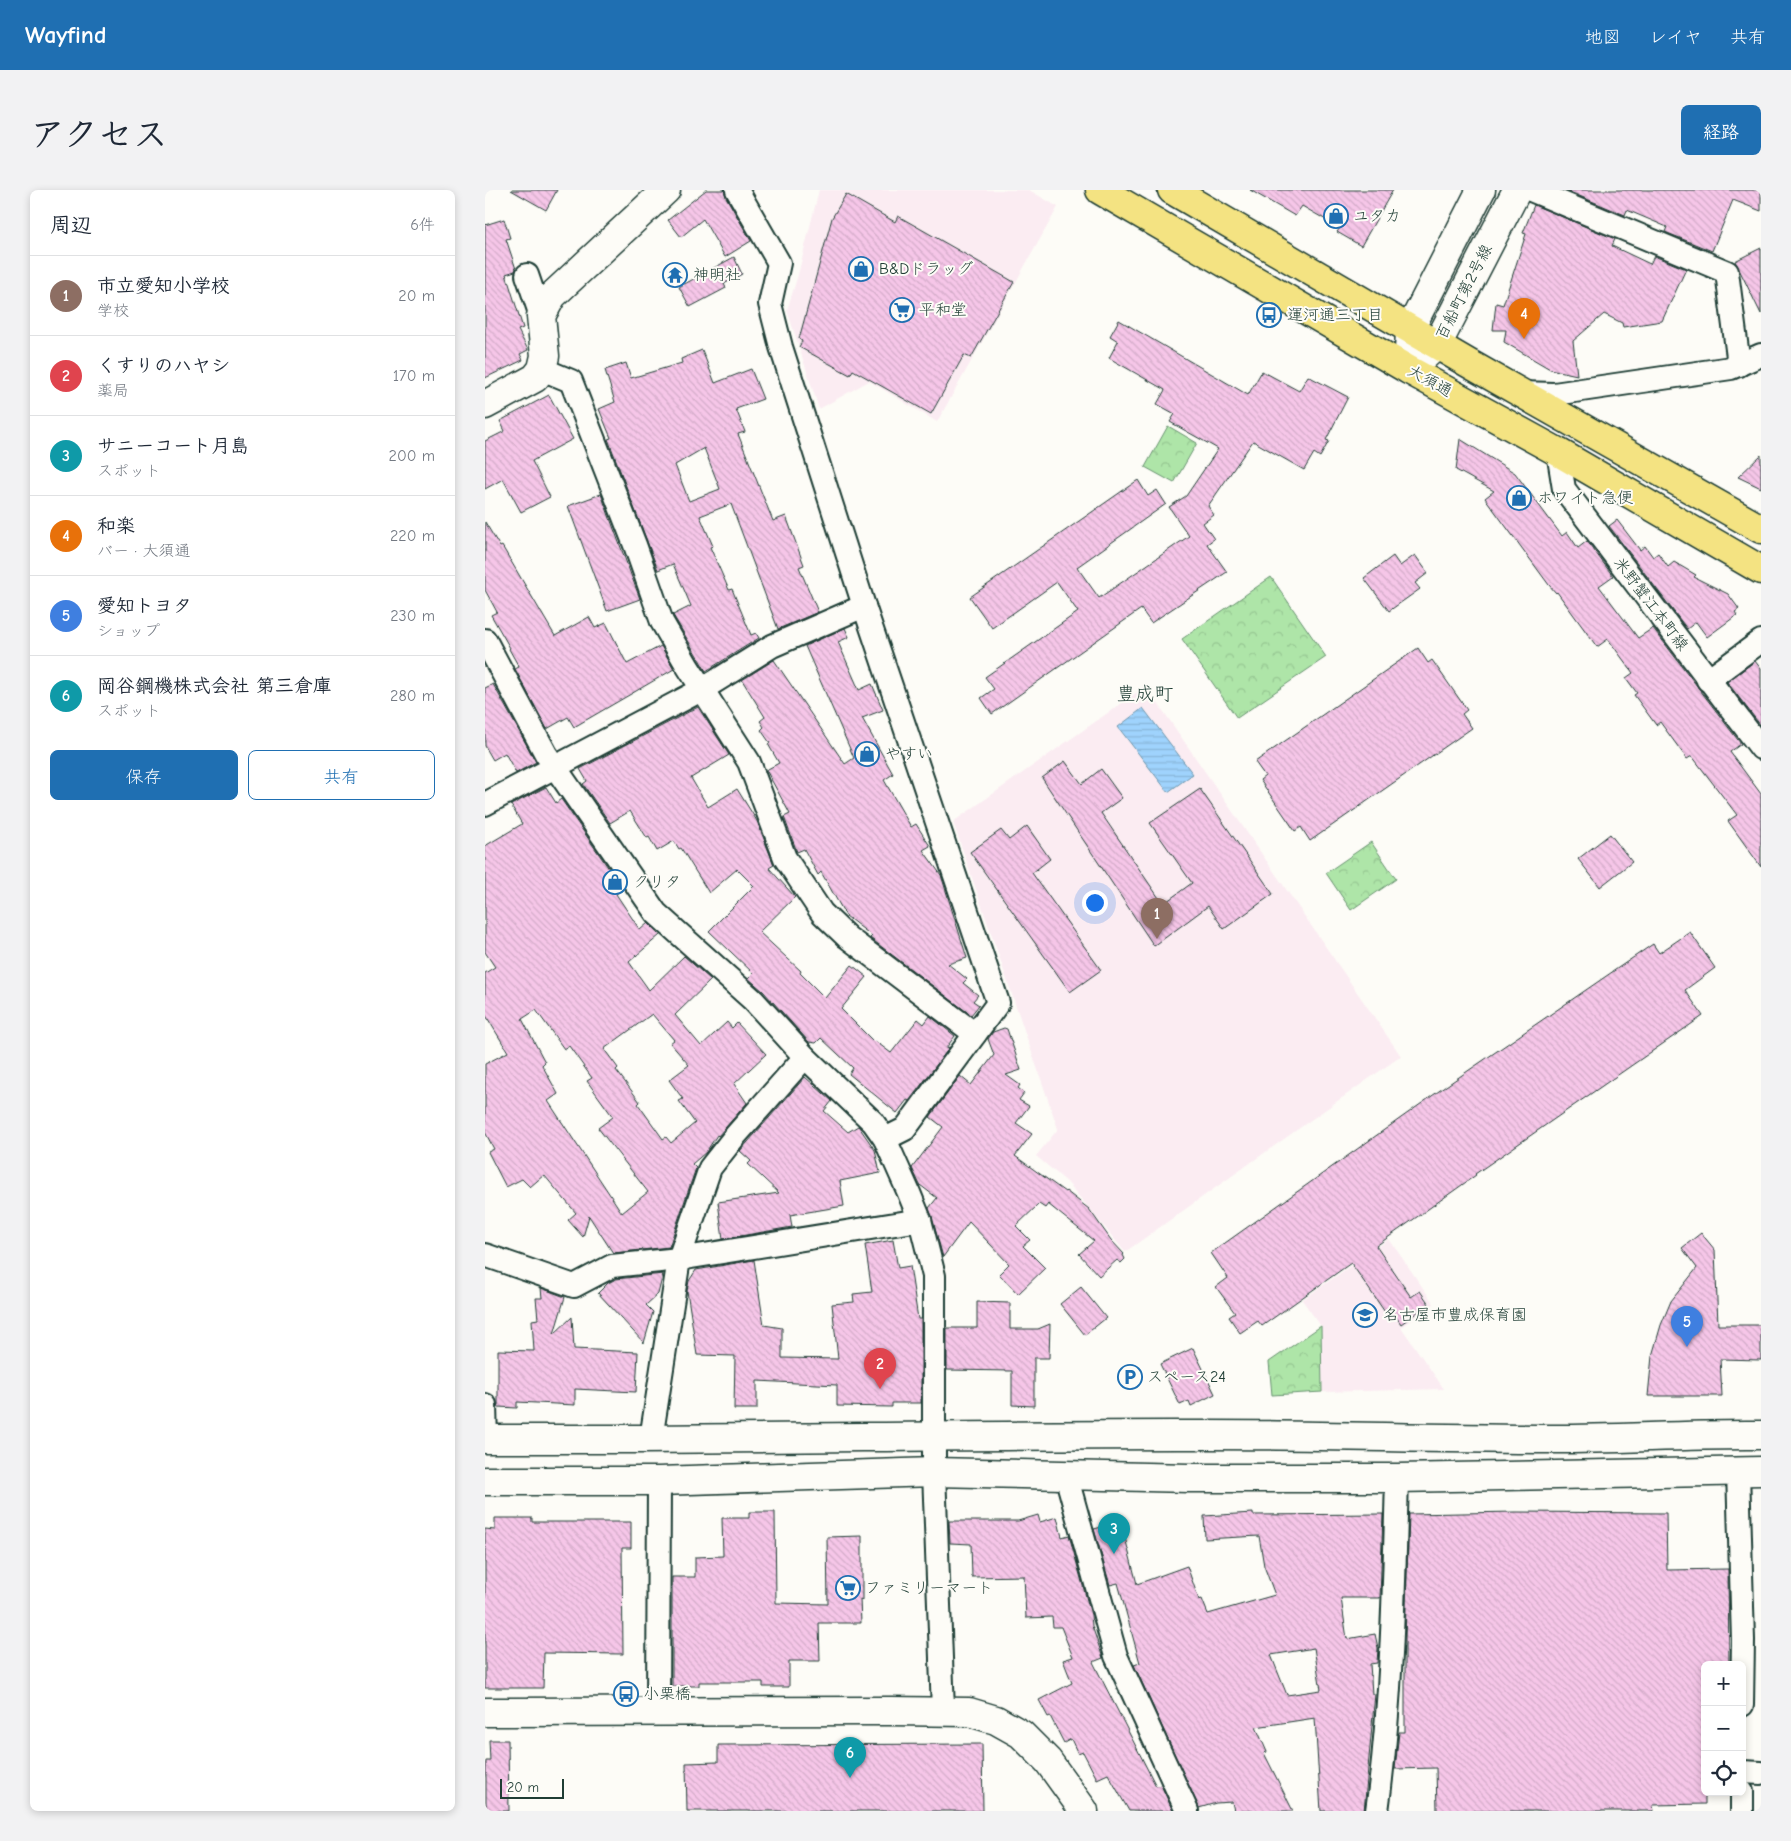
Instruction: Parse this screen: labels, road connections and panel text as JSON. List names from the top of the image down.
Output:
{
  "streets": {
    "main road": ["大須通"],
    "street": ["百船町第2号線", "米野蟹江本町線"]
  },
  "crossings": [
    ["百船町第2号線", "大須通"],
    ["大須通", "米野蟹江本町線"]
  ],
  "districts": ["豊成町"],
  "places": {
    "shop": [
      "ユタカ",
      "B&Dドラッグ",
      "ホワイト急便",
      "やすい",
      "クリタ"
    ],
    "temple": ["神明社"],
    "supermarket": ["平和堂", "ファミリーマート"],
    "bus stop": ["運河通三丁目", "小栗橋"],
    "school or university": ["名古屋市豊成保育園"],
    "parking": ["スペース24"]
  },
  "scale_bar": "20 m",
  "page": {
    "header": "Wayfind",
    "nav": ["地図", "レイヤ", "共有"],
    "title": "アクセス",
    "buttons": [
      "経路",
      ["保存", "共有"]
    ],
    "heading": ["周辺", "6件"],
    "list": [
      {
        "mark": "1",
        "name": "市立愛知小学校",
        "note": "学校",
        "value": "20 m"
      },
      {
        "mark": "2",
        "name": "くすりのハヤシ",
        "note": "薬局",
        "value": "170 m"
      },
      {
        "mark": "3",
        "name": "サニーコート月島",
        "note": "スポット",
        "value": "200 m"
      },
      {
        "mark": "4",
        "name": "和楽",
        "note": "バー · 大須通",
        "value": "220 m"
      },
      {
        "mark": "5",
        "name": "愛知トヨタ",
        "note": "ショップ",
        "value": "230 m"
      },
      {
        "mark": "6",
        "name": "岡谷鋼機株式会社 第三倉庫",
        "note": "スポット",
        "value": "280 m"
      }
    ],
    "pins": [
      "4",
      "1",
      "5",
      "2",
      "3",
      "6"
    ],
    "map_buttons": ["+", "−"],
    "scale": "20 m"
  }
}
